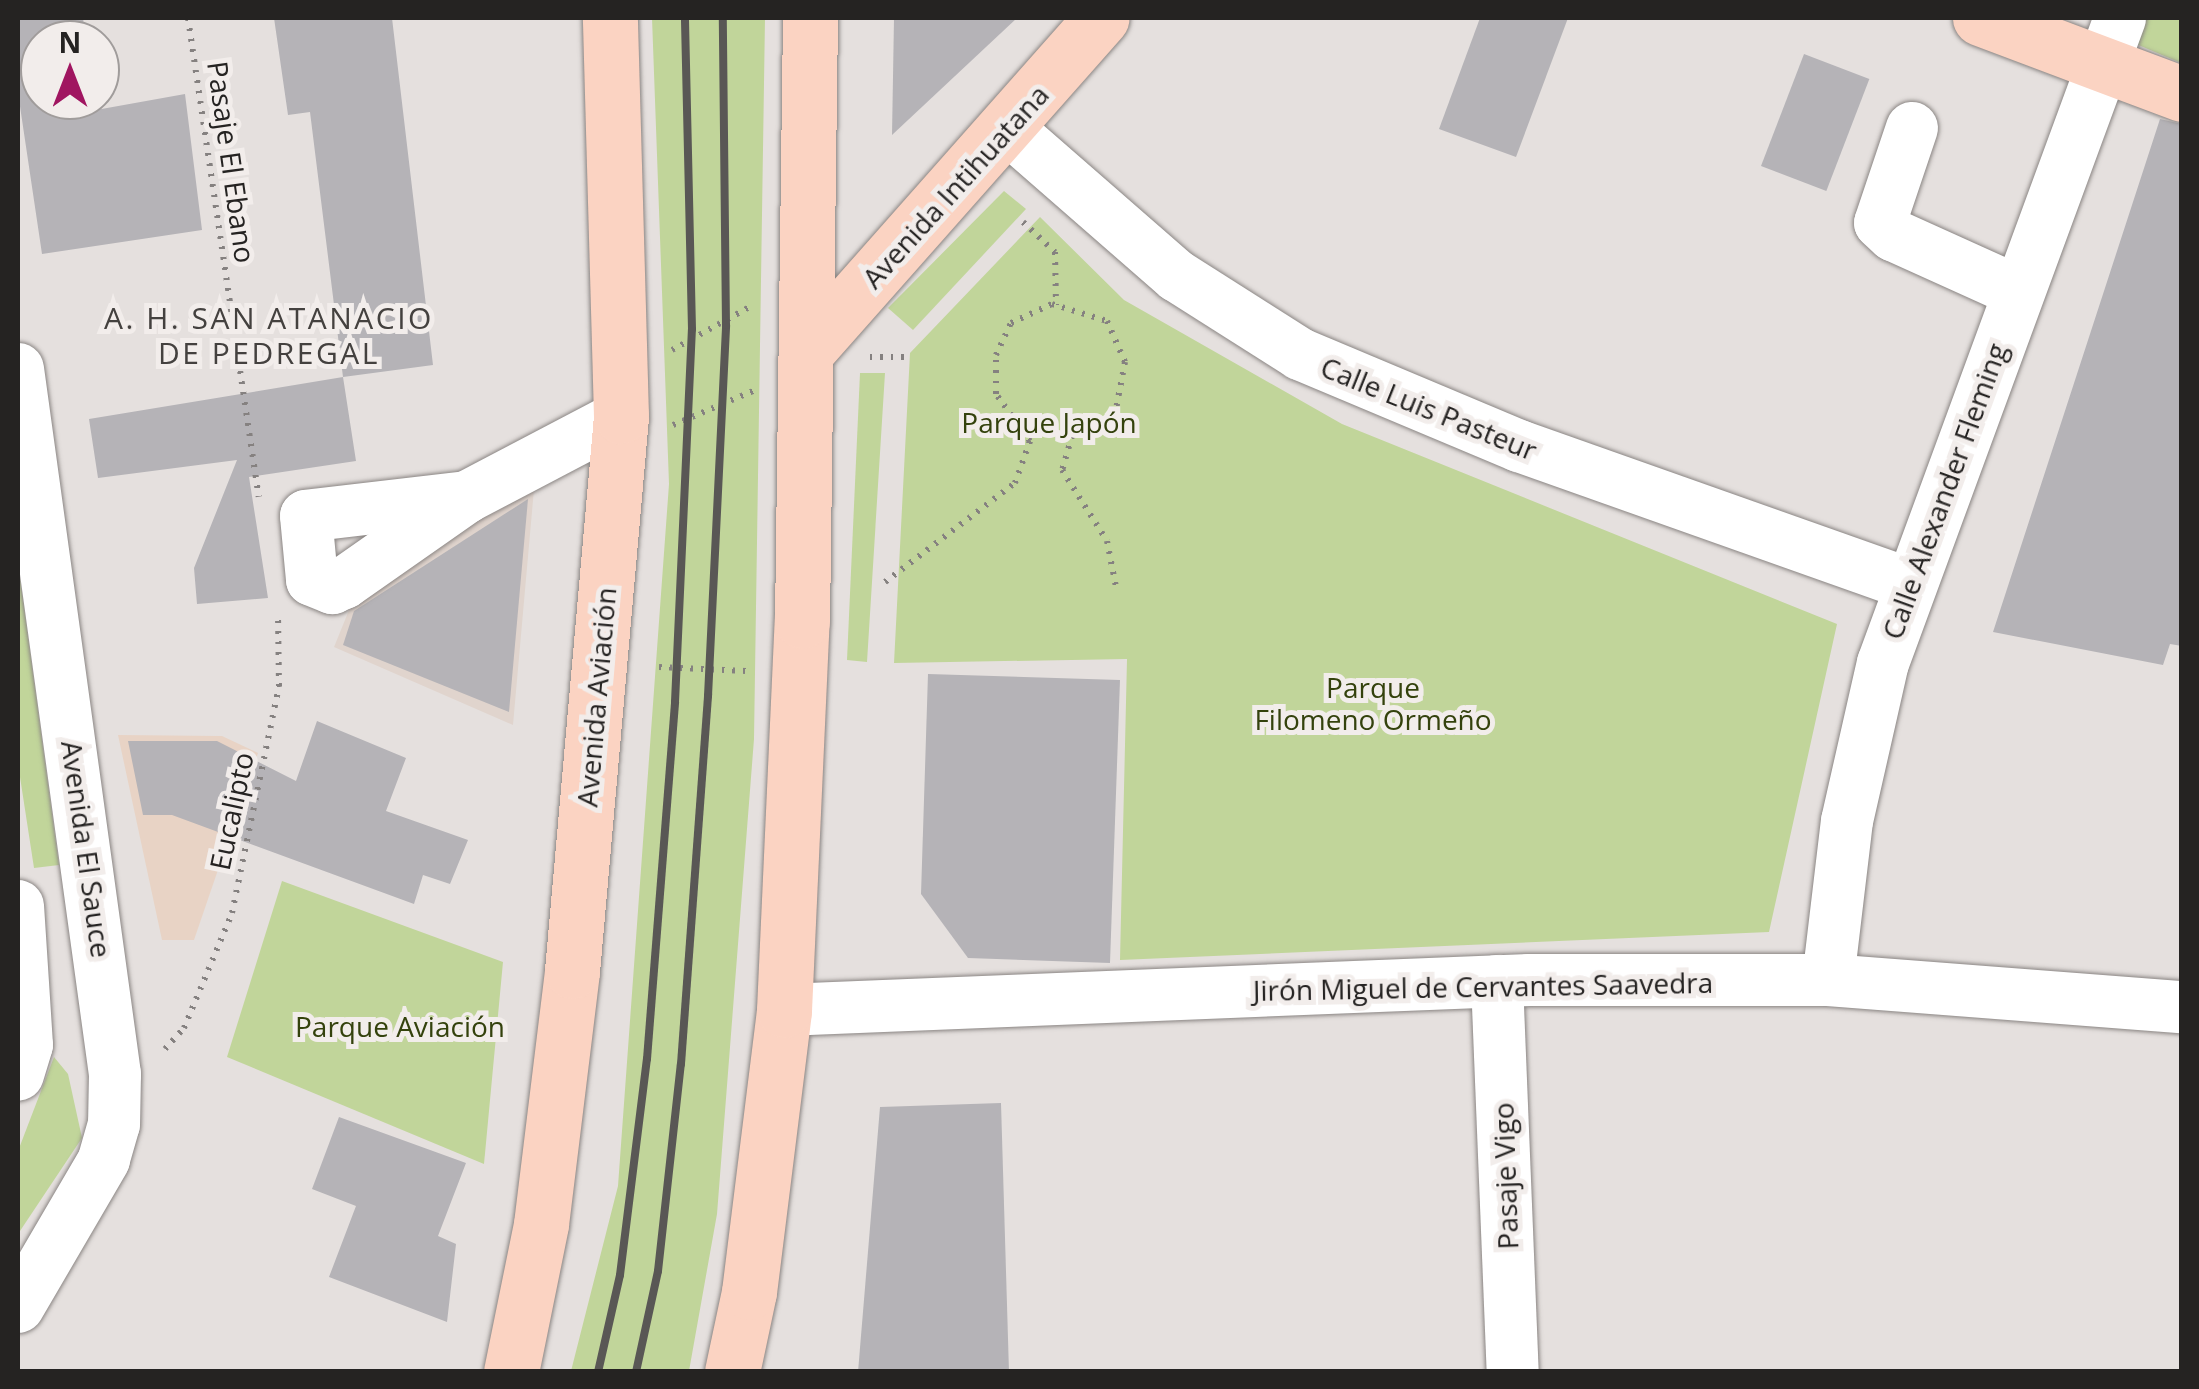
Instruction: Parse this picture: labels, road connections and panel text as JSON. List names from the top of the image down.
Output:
{
  "streets": {
    "main road": ["Avenida Intihuatana", "Avenida Aviación"],
    "street": [
      "Calle Luis Pasteur",
      "Calle Alexander Fleming",
      "Avenida El Sauce",
      "Jirón Miguel de Cervantes Saavedra",
      "Pasaje Vigo"
    ],
    "path": ["Pasaje El Ebano", "Eucalipto"]
  },
  "crossings": [
    ["Avenida Intihuatana", "Calle Luis Pasteur"],
    ["Calle Luis Pasteur", "Calle Alexander Fleming"],
    ["Calle Alexander Fleming", "Jirón Miguel de Cervantes Saavedra"],
    ["Eucalipto", "Avenida El Sauce"],
    ["Jirón Miguel de Cervantes Saavedra", "Pasaje Vigo"]
  ],
  "districts": ["A. H. SAN ATANACIO DE PEDREGAL"],
  "parks": ["Parque Japón", "Parque Filomeno Ormeño", "Parque Aviación"],
  "north": "top"
}
